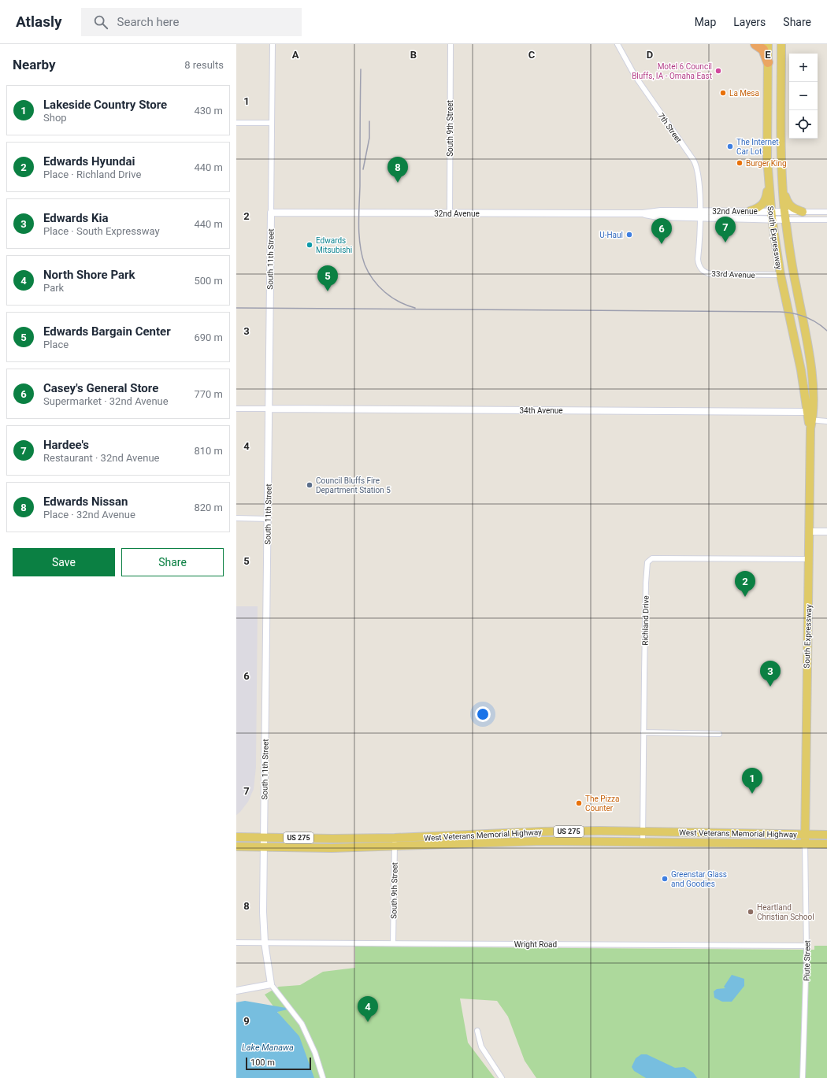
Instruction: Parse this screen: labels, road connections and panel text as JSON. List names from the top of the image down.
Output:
{
  "streets": {
    "main road": ["South Expressway", "US 275", "West Veterans Memorial Highway"],
    "street": [
      "7th Street",
      "South 9th Street",
      "32nd Avenue",
      "South 11th Street",
      "33rd Avenue",
      "34th Avenue",
      "Richland Drive",
      "Wright Road",
      "Piute Street"
    ]
  },
  "crossings": [
    ["7th Street", "32nd Avenue"],
    ["7th Street", "33rd Avenue"],
    ["South 9th Street", "32nd Avenue"],
    ["South 9th Street", "West Veterans Memorial Highway"],
    ["South 9th Street", "Wright Road"],
    ["32nd Avenue", "South Expressway"],
    ["32nd Avenue", "South 11th Street"],
    ["32nd Avenue", "33rd Avenue"],
    ["South Expressway", "33rd Avenue"],
    ["South Expressway", "34th Avenue"],
    ["South Expressway", "Richland Drive"],
    ["South Expressway", "US 275"],
    ["South Expressway", "West Veterans Memorial Highway"],
    ["South Expressway", "Piute Street"],
    ["South 11th Street", "34th Avenue"],
    ["South 11th Street", "West Veterans Memorial Highway"],
    ["South 11th Street", "Wright Road"],
    ["Richland Drive", "West Veterans Memorial Highway"],
    ["US 275", "West Veterans Memorial Highway"],
    ["US 275", "Piute Street"],
    ["West Veterans Memorial Highway", "Piute Street"],
    ["Wright Road", "Piute Street"]
  ],
  "water": ["Lake Manawa"],
  "places": [
    "Motel 6 Council Bluffs, IA - Omaha East",
    "La Mesa",
    "The Internet Car Lot",
    "Burger King",
    "U-Haul",
    "Edwards Mitsubishi",
    "Council Bluffs Fire Department Station 5",
    "The Pizza Counter",
    "Greenstar Glass and Goodies",
    "Heartland Christian School"
  ],
  "scale_bar": "100 m",
  "page": {
    "header": "Atlasly",
    "search": "Search here",
    "nav": ["Map", "Layers", "Share"],
    "heading": ["Nearby", "8 results"],
    "map_buttons": ["+", "−"],
    "list": [
      {
        "mark": "1",
        "name": "Lakeside Country Store",
        "note": "Shop",
        "value": "430 m"
      },
      {
        "mark": "2",
        "name": "Edwards Hyundai",
        "note": "Place · Richland Drive",
        "value": "440 m"
      },
      {
        "mark": "3",
        "name": "Edwards Kia",
        "note": "Place · South Expressway",
        "value": "440 m"
      },
      {
        "mark": "4",
        "name": "North Shore Park",
        "note": "Park",
        "value": "500 m"
      },
      {
        "mark": "5",
        "name": "Edwards Bargain Center",
        "note": "Place",
        "value": "690 m"
      },
      {
        "mark": "6",
        "name": "Casey's General Store",
        "note": "Supermarket · 32nd Avenue",
        "value": "770 m"
      },
      {
        "mark": "7",
        "name": "Hardee's",
        "note": "Restaurant · 32nd Avenue",
        "value": "810 m"
      },
      {
        "mark": "8",
        "name": "Edwards Nissan",
        "note": "Place · 32nd Avenue",
        "value": "820 m"
      }
    ],
    "pins": [
      "8",
      "7",
      "6",
      "5",
      "2",
      "3",
      "1",
      "4"
    ],
    "buttons": ["Save", "Share"],
    "scale": "100 m"
  },
  "grid": {
    "columns": [
      "A",
      "B",
      "C",
      "D",
      "E"
    ],
    "rows": [
      "1",
      "2",
      "3",
      "4",
      "5",
      "6",
      "7",
      "8",
      "9"
    ]
  }
}
